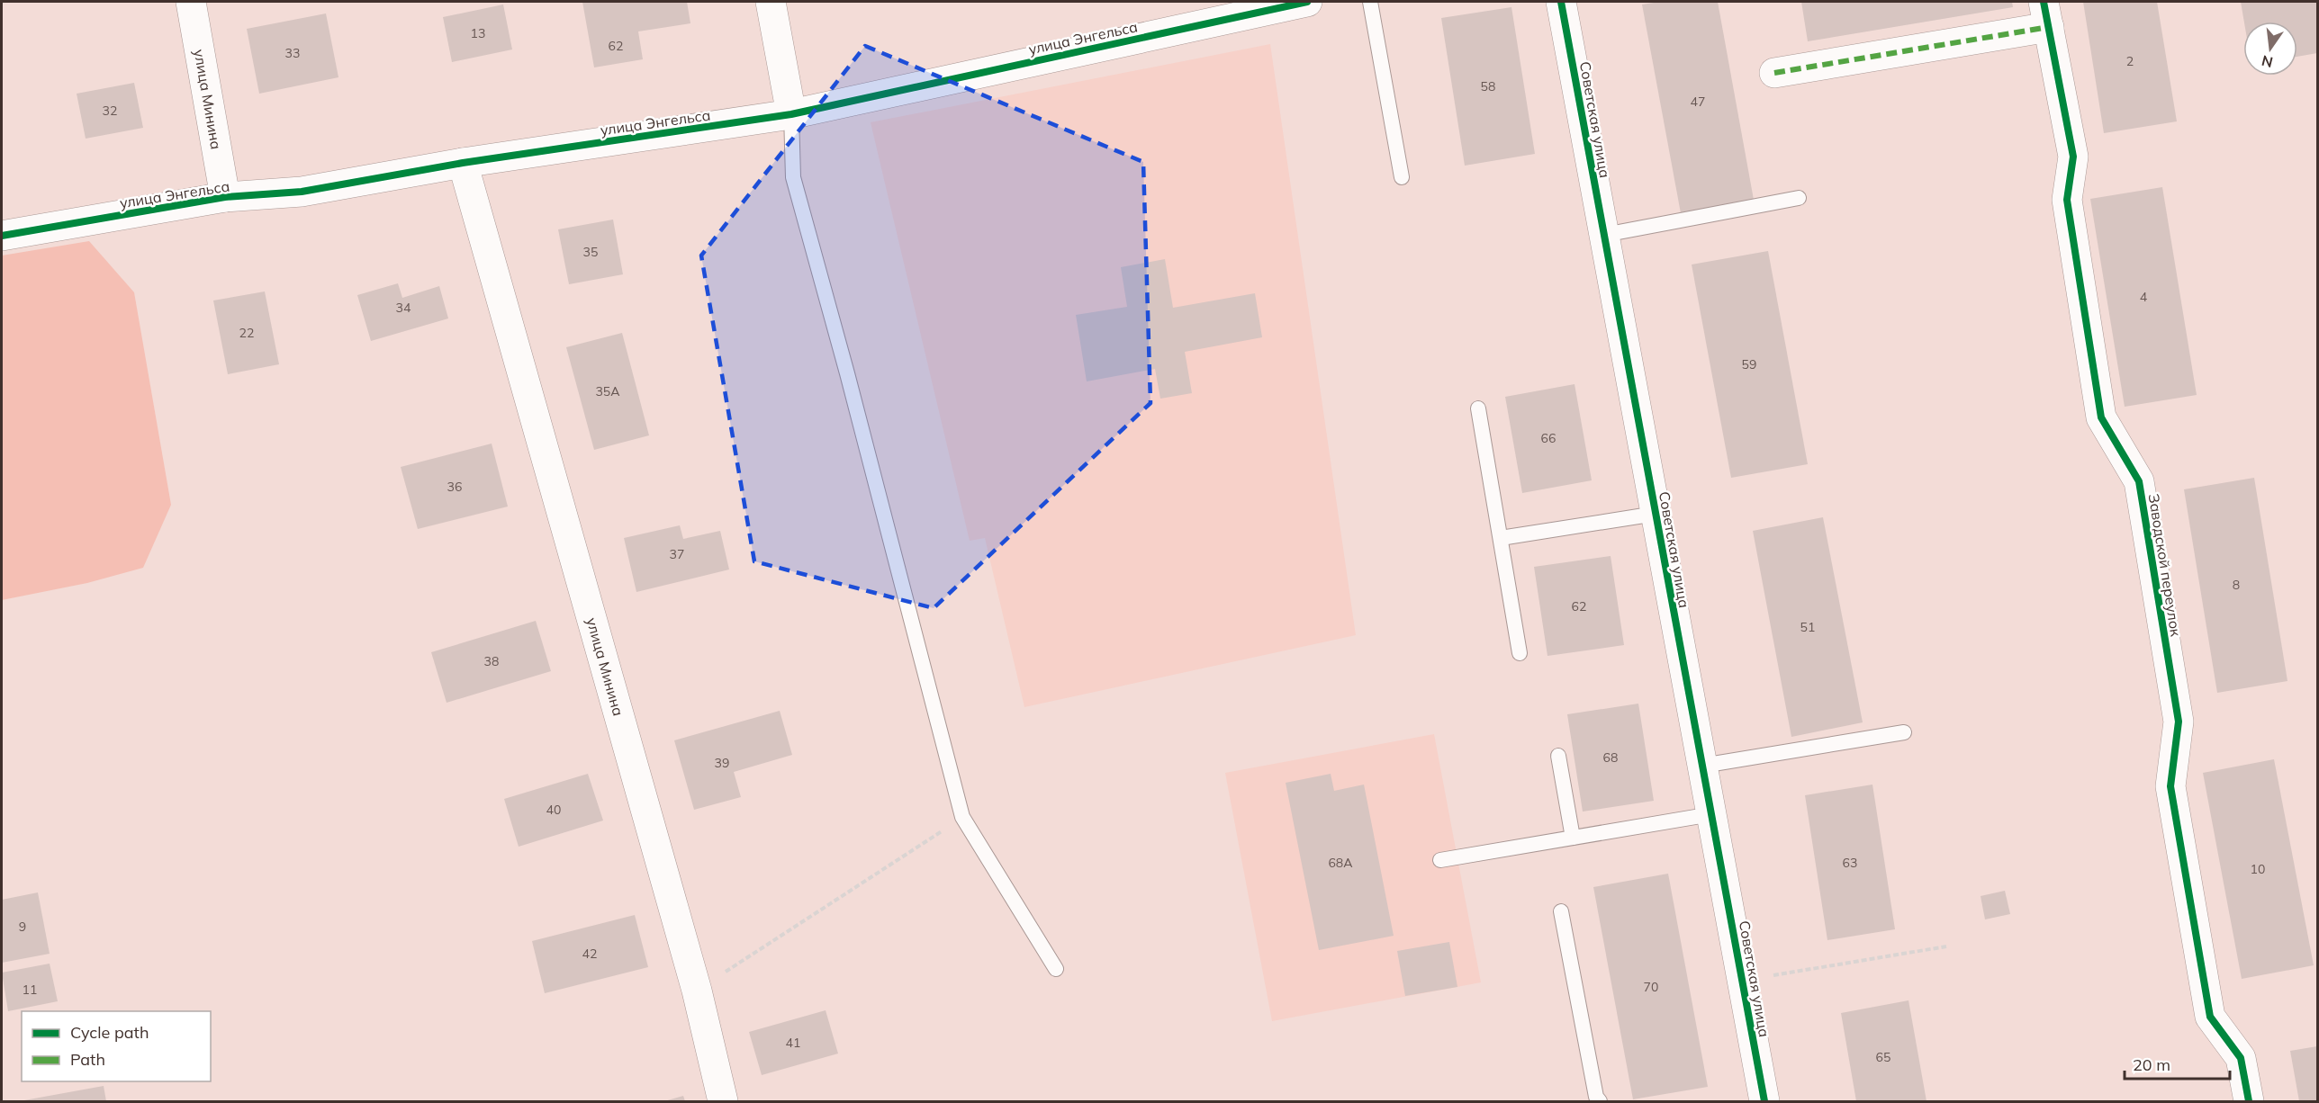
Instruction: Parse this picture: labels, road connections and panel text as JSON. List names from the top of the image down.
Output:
{
  "streets": {
    "street": [
      "улица Энгельса",
      "улица Минина",
      "Советская улица",
      "Заводской переулок"
    ]
  },
  "crossings": [
    ["улица Энгельса", "улица Минина"]
  ],
  "house_numbers": [
    "13",
    "62",
    "33",
    "2",
    "58",
    "47",
    "32",
    "35",
    "4",
    "34",
    "22",
    "59",
    "35А",
    "66",
    "36",
    "37",
    "8",
    "62",
    "51",
    "38",
    "68",
    "39",
    "40",
    "68А",
    "63",
    "10",
    "9",
    "42",
    "70",
    "11",
    "41",
    "65"
  ],
  "legend": ["Cycle path", "Path"],
  "scale_bar": "20 m",
  "north": "bottom"
}
